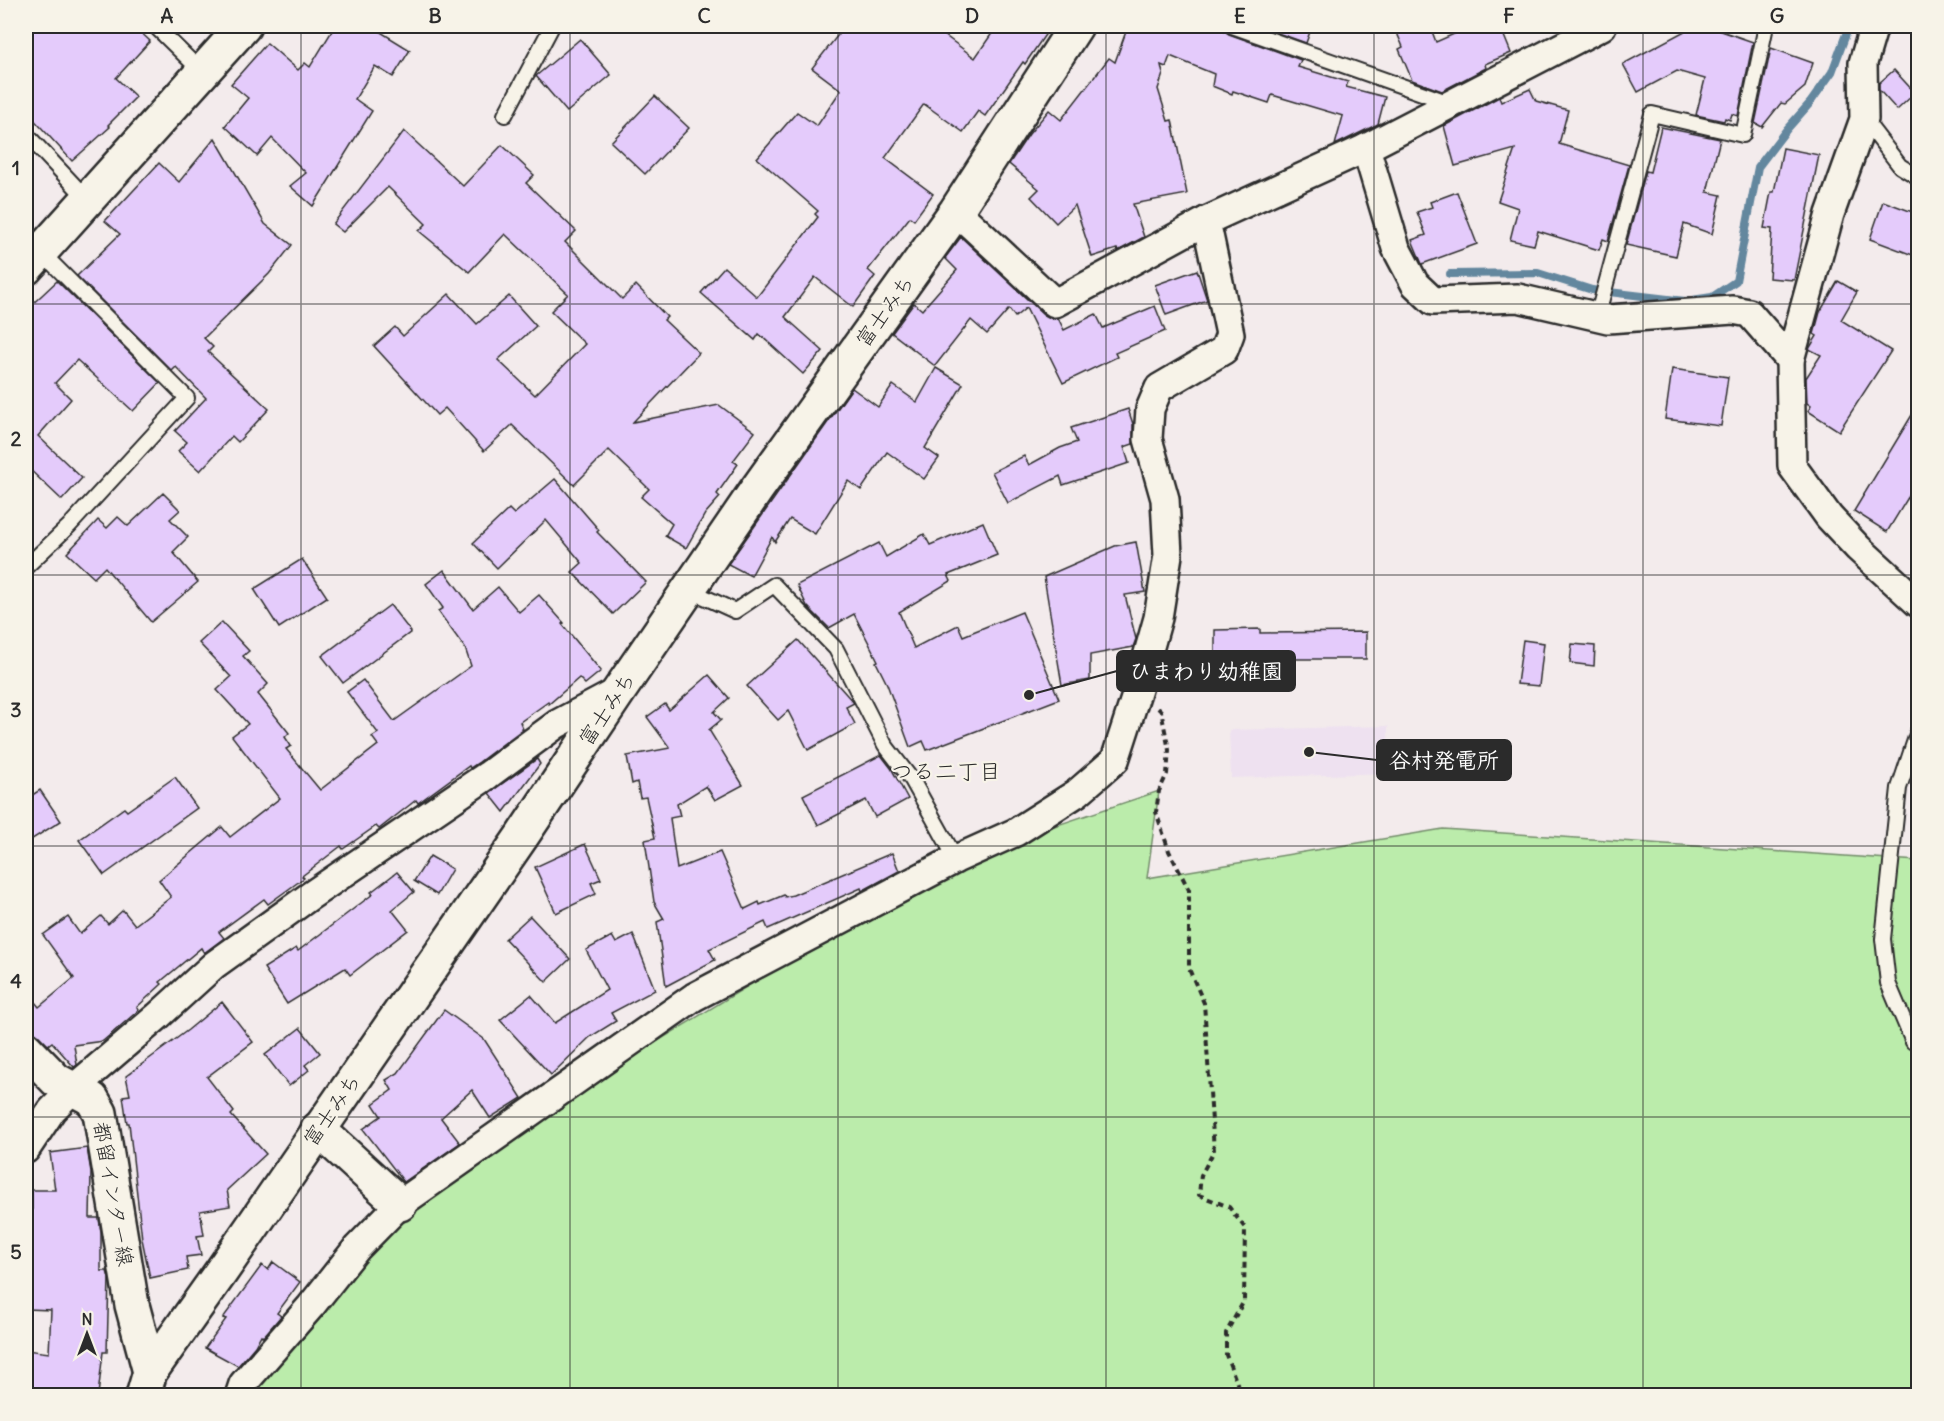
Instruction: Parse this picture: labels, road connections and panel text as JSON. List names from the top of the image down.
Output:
{
  "streets": {
    "main road": ["富士みち", "都留インター線"]
  },
  "crossings": [
    ["富士みち", "都留インター線"]
  ],
  "districts": ["つる二丁目"],
  "places": ["ひまわり幼稚園", "谷村発電所"],
  "north": "top",
  "grid": {
    "columns": [
      "A",
      "B",
      "C",
      "D",
      "E",
      "F",
      "G"
    ],
    "rows": [
      "1",
      "2",
      "3",
      "4",
      "5"
    ]
  }
}
